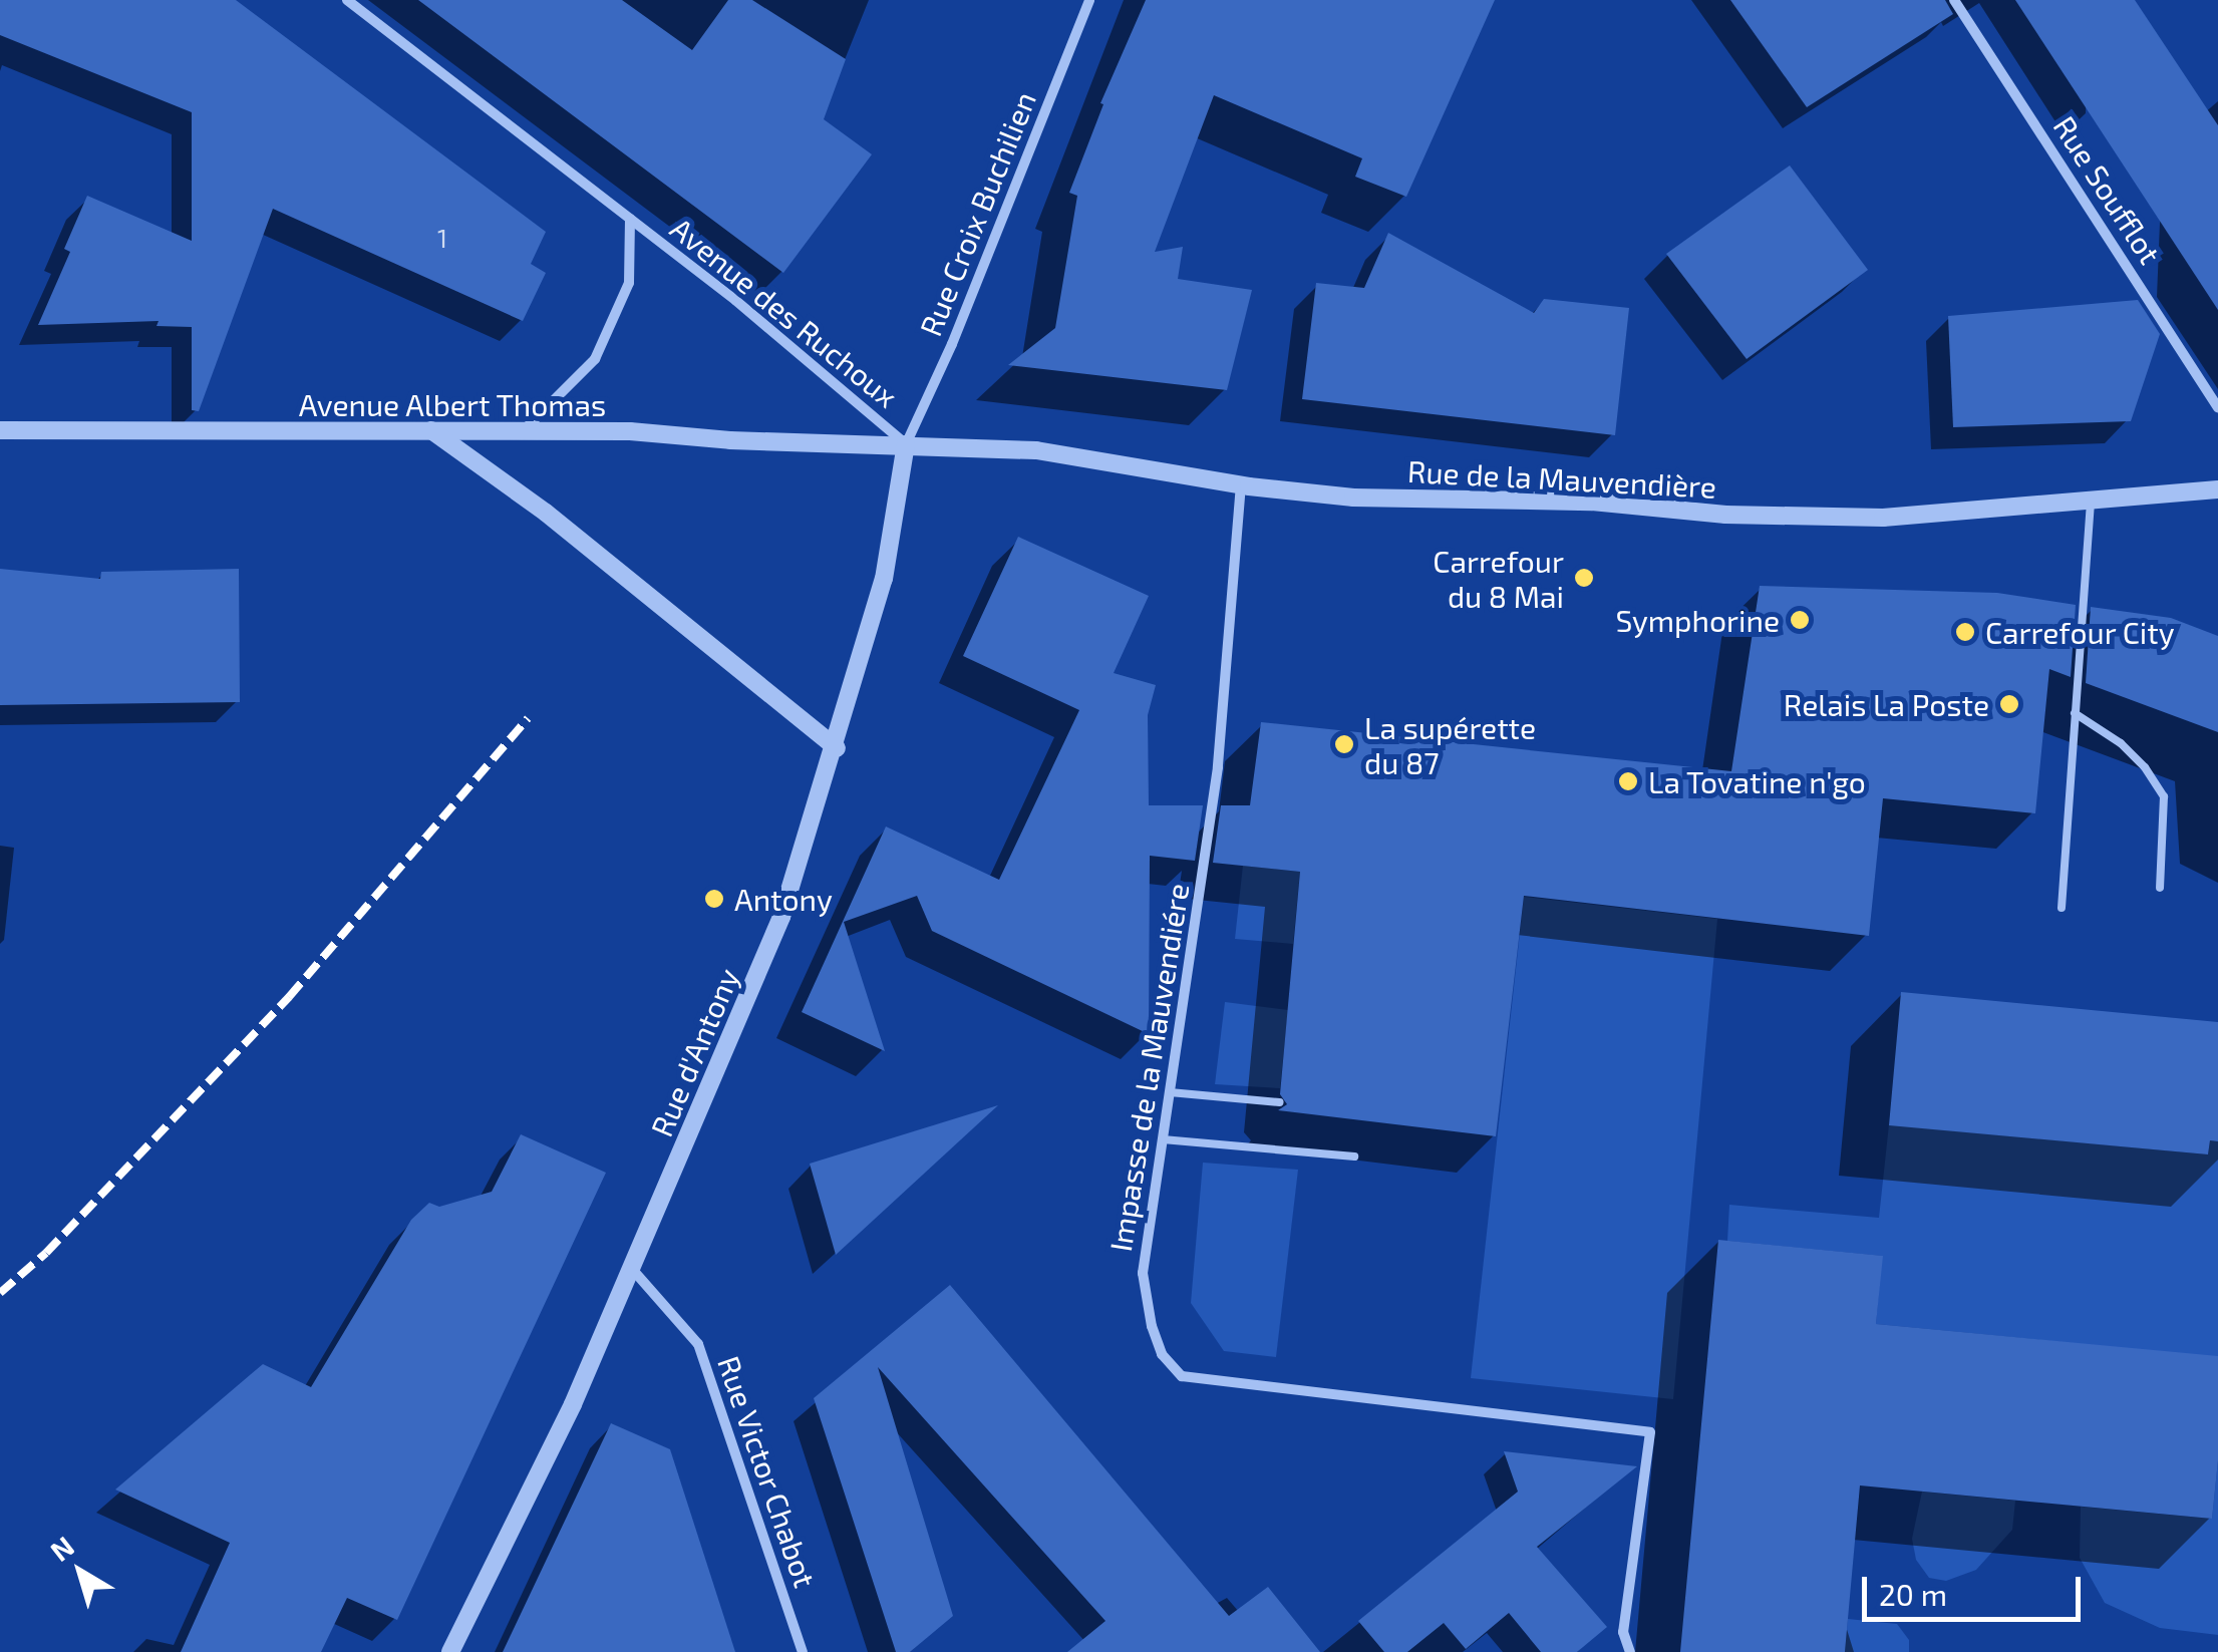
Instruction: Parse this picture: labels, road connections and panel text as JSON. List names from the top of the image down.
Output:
{
  "streets": {
    "street": [
      "Rue Soufflot",
      "Rue Croix Buchilien",
      "Avenue des Ruchoux",
      "Avenue Albert Thomas",
      "Rue de la Mauvendière",
      "Rue d'Antony",
      "Impasse de la Mauvendiére",
      "Rue Victor Chabot"
    ]
  },
  "crossings": [
    ["Rue Croix Buchilien", "Avenue des Ruchoux"],
    ["Rue Croix Buchilien", "Avenue Albert Thomas"],
    ["Rue Croix Buchilien", "Rue de la Mauvendière"],
    ["Rue Croix Buchilien", "Rue d'Antony"],
    ["Avenue des Ruchoux", "Avenue Albert Thomas"],
    ["Avenue des Ruchoux", "Rue de la Mauvendière"],
    ["Avenue des Ruchoux", "Rue d'Antony"],
    ["Avenue Albert Thomas", "Rue de la Mauvendière"],
    ["Avenue Albert Thomas", "Rue d'Antony"],
    ["Rue de la Mauvendière", "Rue d'Antony"],
    ["Rue de la Mauvendière", "Impasse de la Mauvendiére"],
    ["Rue d'Antony", "Rue Victor Chabot"]
  ],
  "places": [
    "Carrefour du 8 Mai",
    "Symphorine",
    "Carrefour City",
    "Relais La Poste",
    "La supérette du 87",
    "La Tovatine n'go",
    "Antony"
  ],
  "house_numbers": ["1"],
  "scale_bar": "20 m",
  "north": "top left"
}
